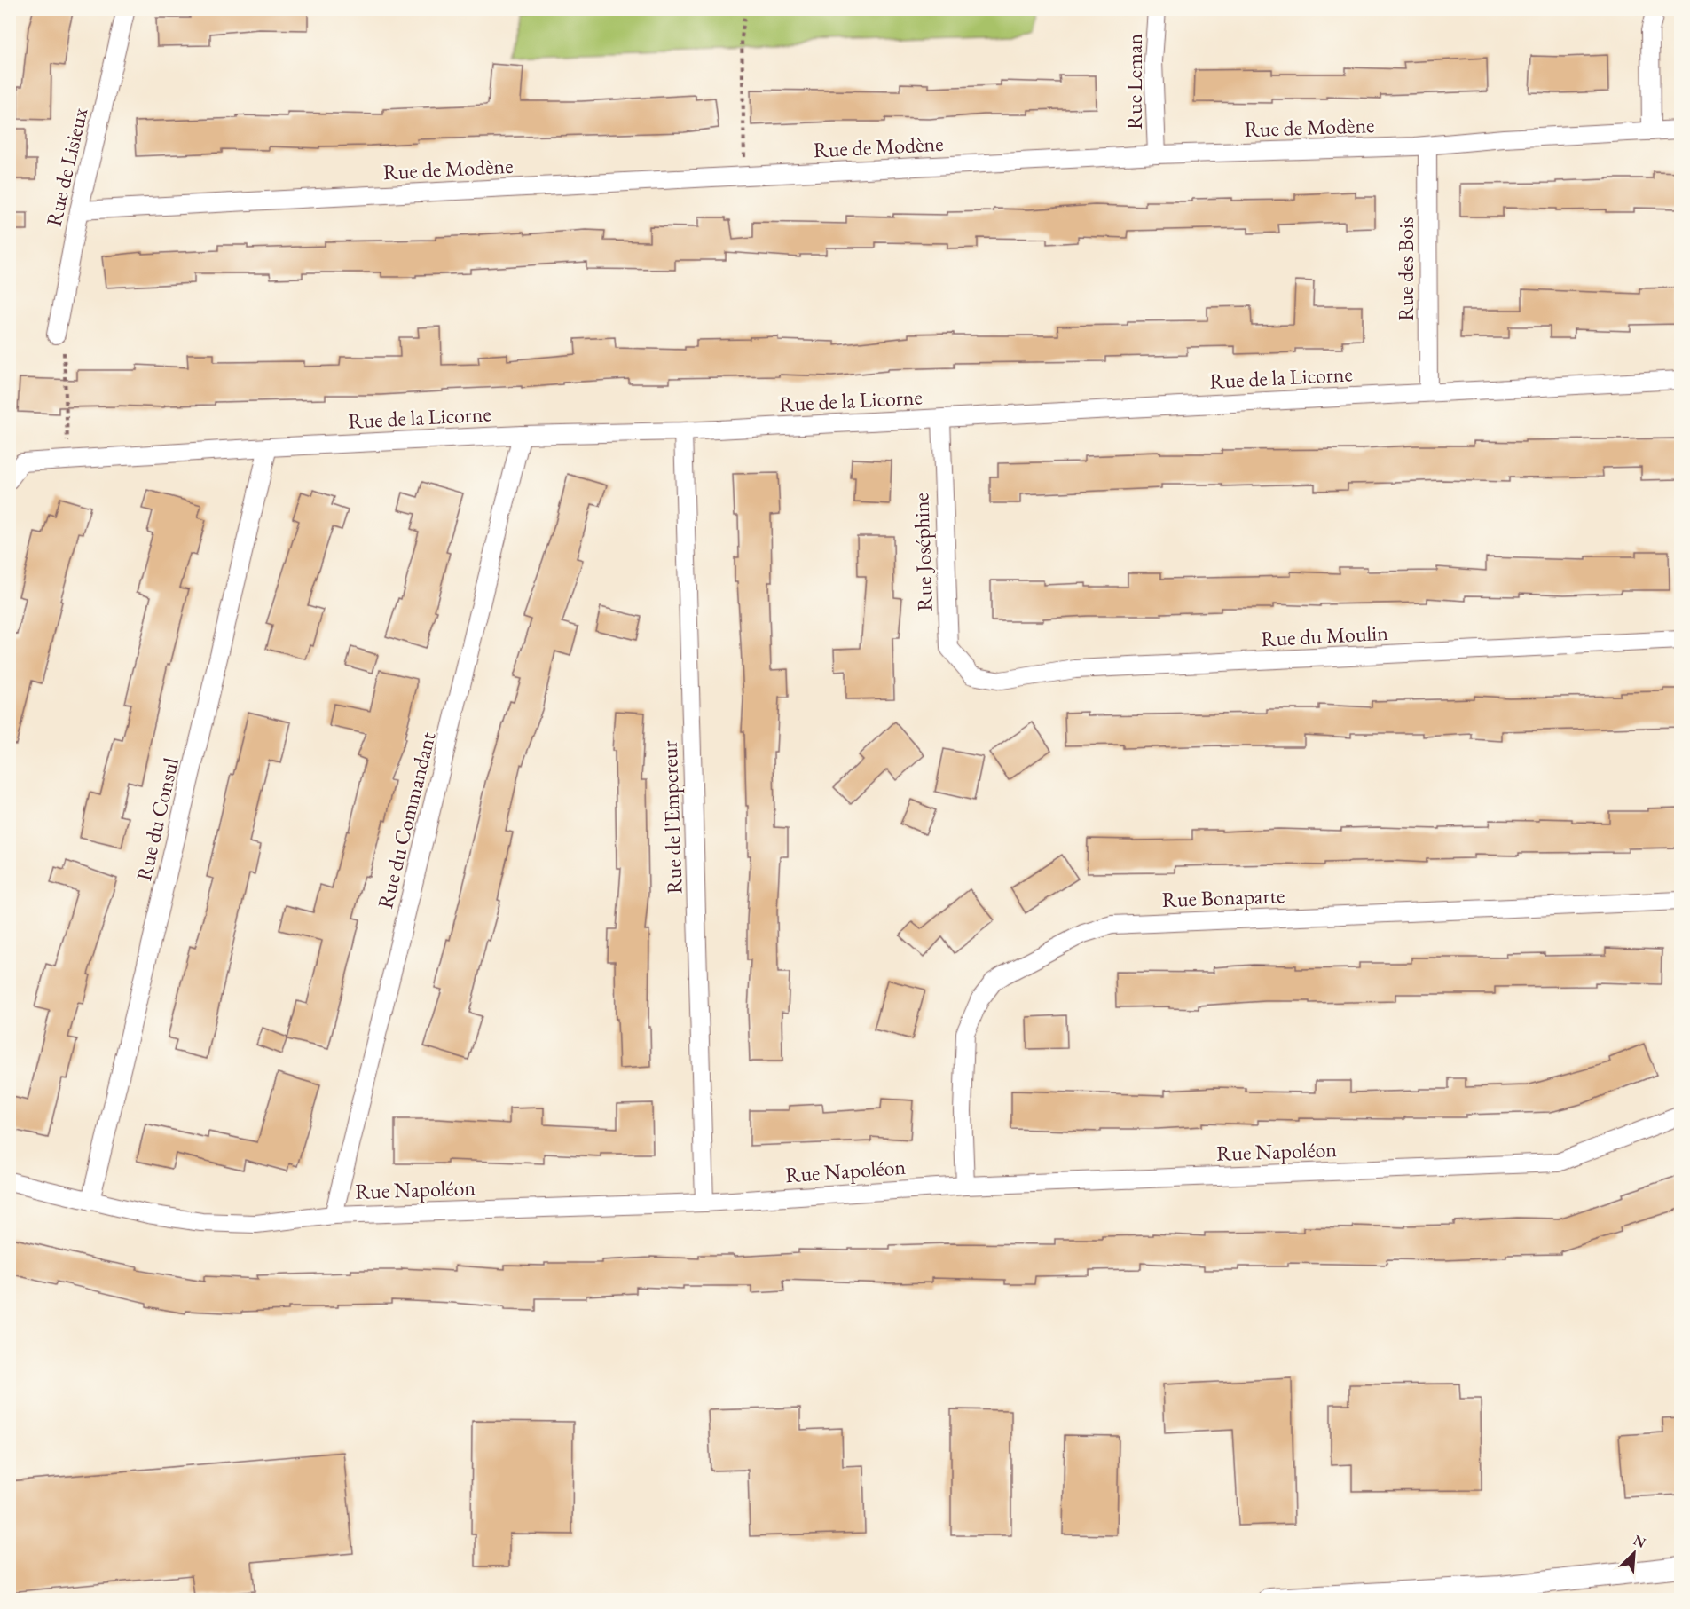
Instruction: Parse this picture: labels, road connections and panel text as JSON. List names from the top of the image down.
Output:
{
  "streets": {
    "street": [
      "Rue Leman",
      "Rue de Modène",
      "Rue de Lisieux",
      "Rue des Bois",
      "Rue de la Licorne",
      "Rue Joséphine",
      "Rue du Moulin",
      "Rue de l'Empereur",
      "Rue du Consul",
      "Rue du Commandant",
      "Rue Bonaparte",
      "Rue Napoléon"
    ]
  },
  "crossings": [
    ["Rue Leman", "Rue de Modène"],
    ["Rue de Modène", "Rue de Lisieux"],
    ["Rue de Modène", "Rue des Bois"],
    ["Rue des Bois", "Rue de la Licorne"],
    ["Rue de la Licorne", "Rue Joséphine"],
    ["Rue de la Licorne", "Rue de l'Empereur"],
    ["Rue de la Licorne", "Rue du Consul"],
    ["Rue de la Licorne", "Rue du Commandant"],
    ["Rue Joséphine", "Rue du Moulin"],
    ["Rue de l'Empereur", "Rue Napoléon"],
    ["Rue du Consul", "Rue Napoléon"],
    ["Rue du Commandant", "Rue Napoléon"],
    ["Rue Bonaparte", "Rue Napoléon"]
  ],
  "north": "top right"
}
